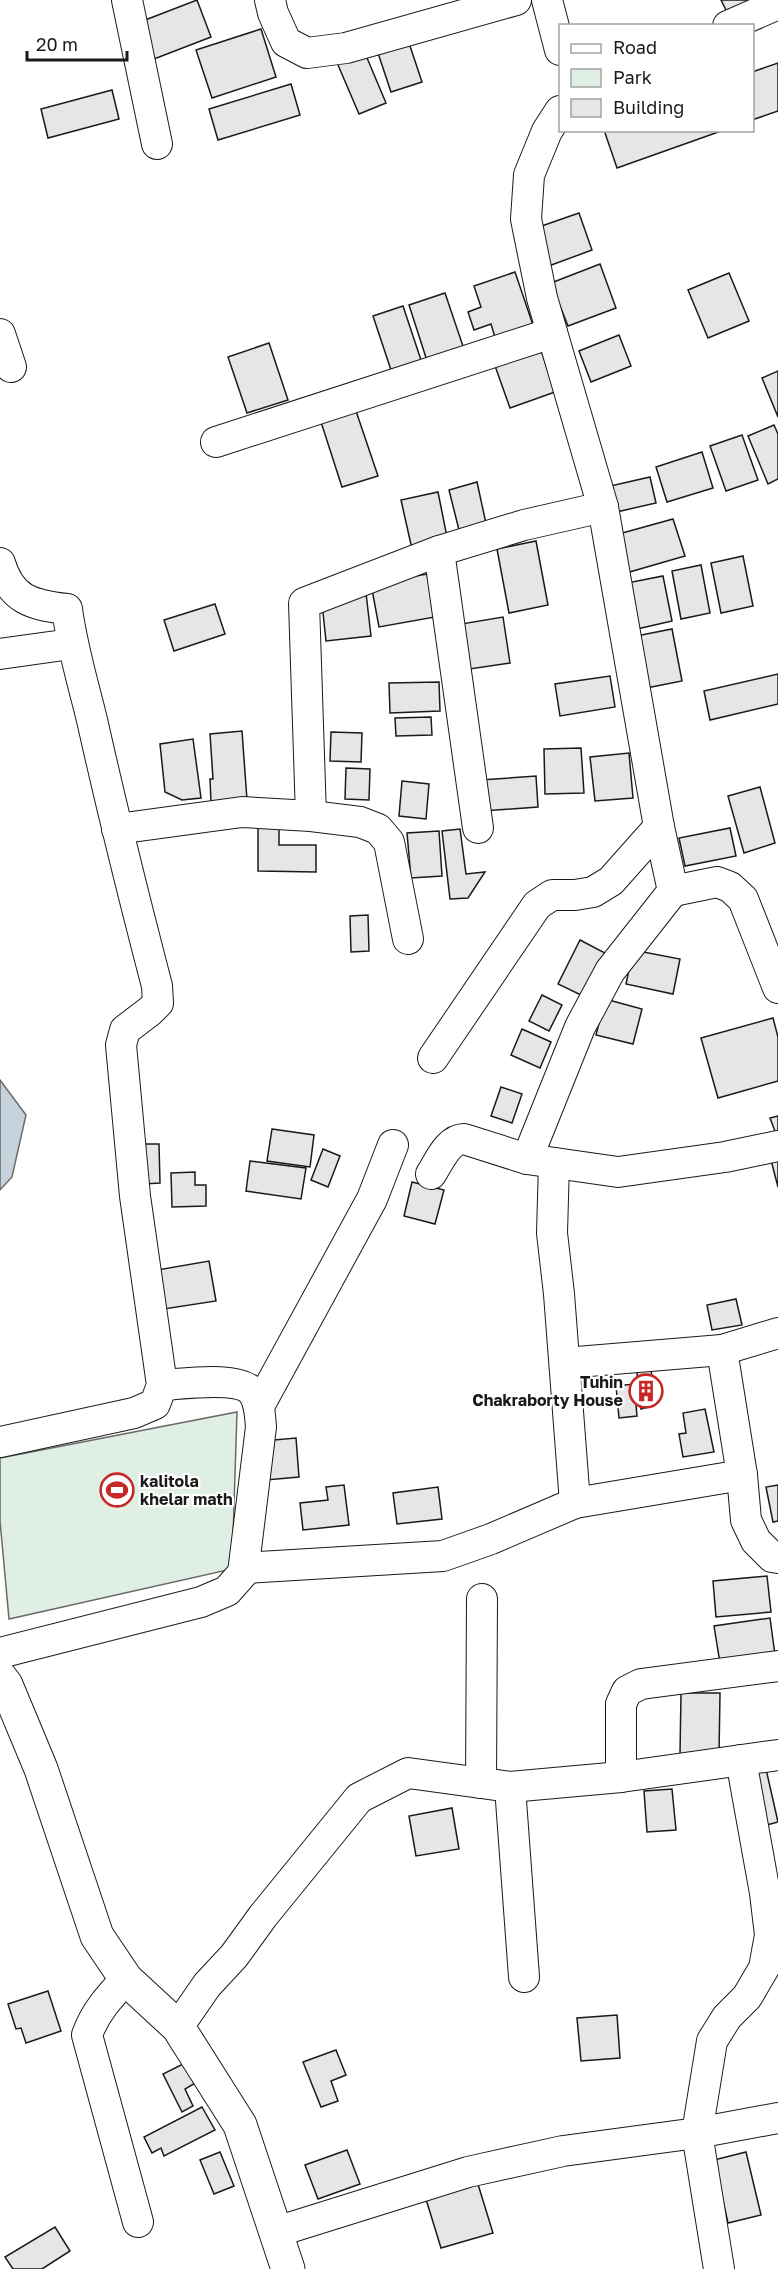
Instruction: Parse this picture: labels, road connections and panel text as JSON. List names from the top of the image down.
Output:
{
  "places": {
    "building": ["Tuhin Chakraborty House"],
    "sports": ["kalitola khelar math"]
  },
  "legend": ["Road", "Park", "Building"],
  "scale_bar": "20 m"
}
